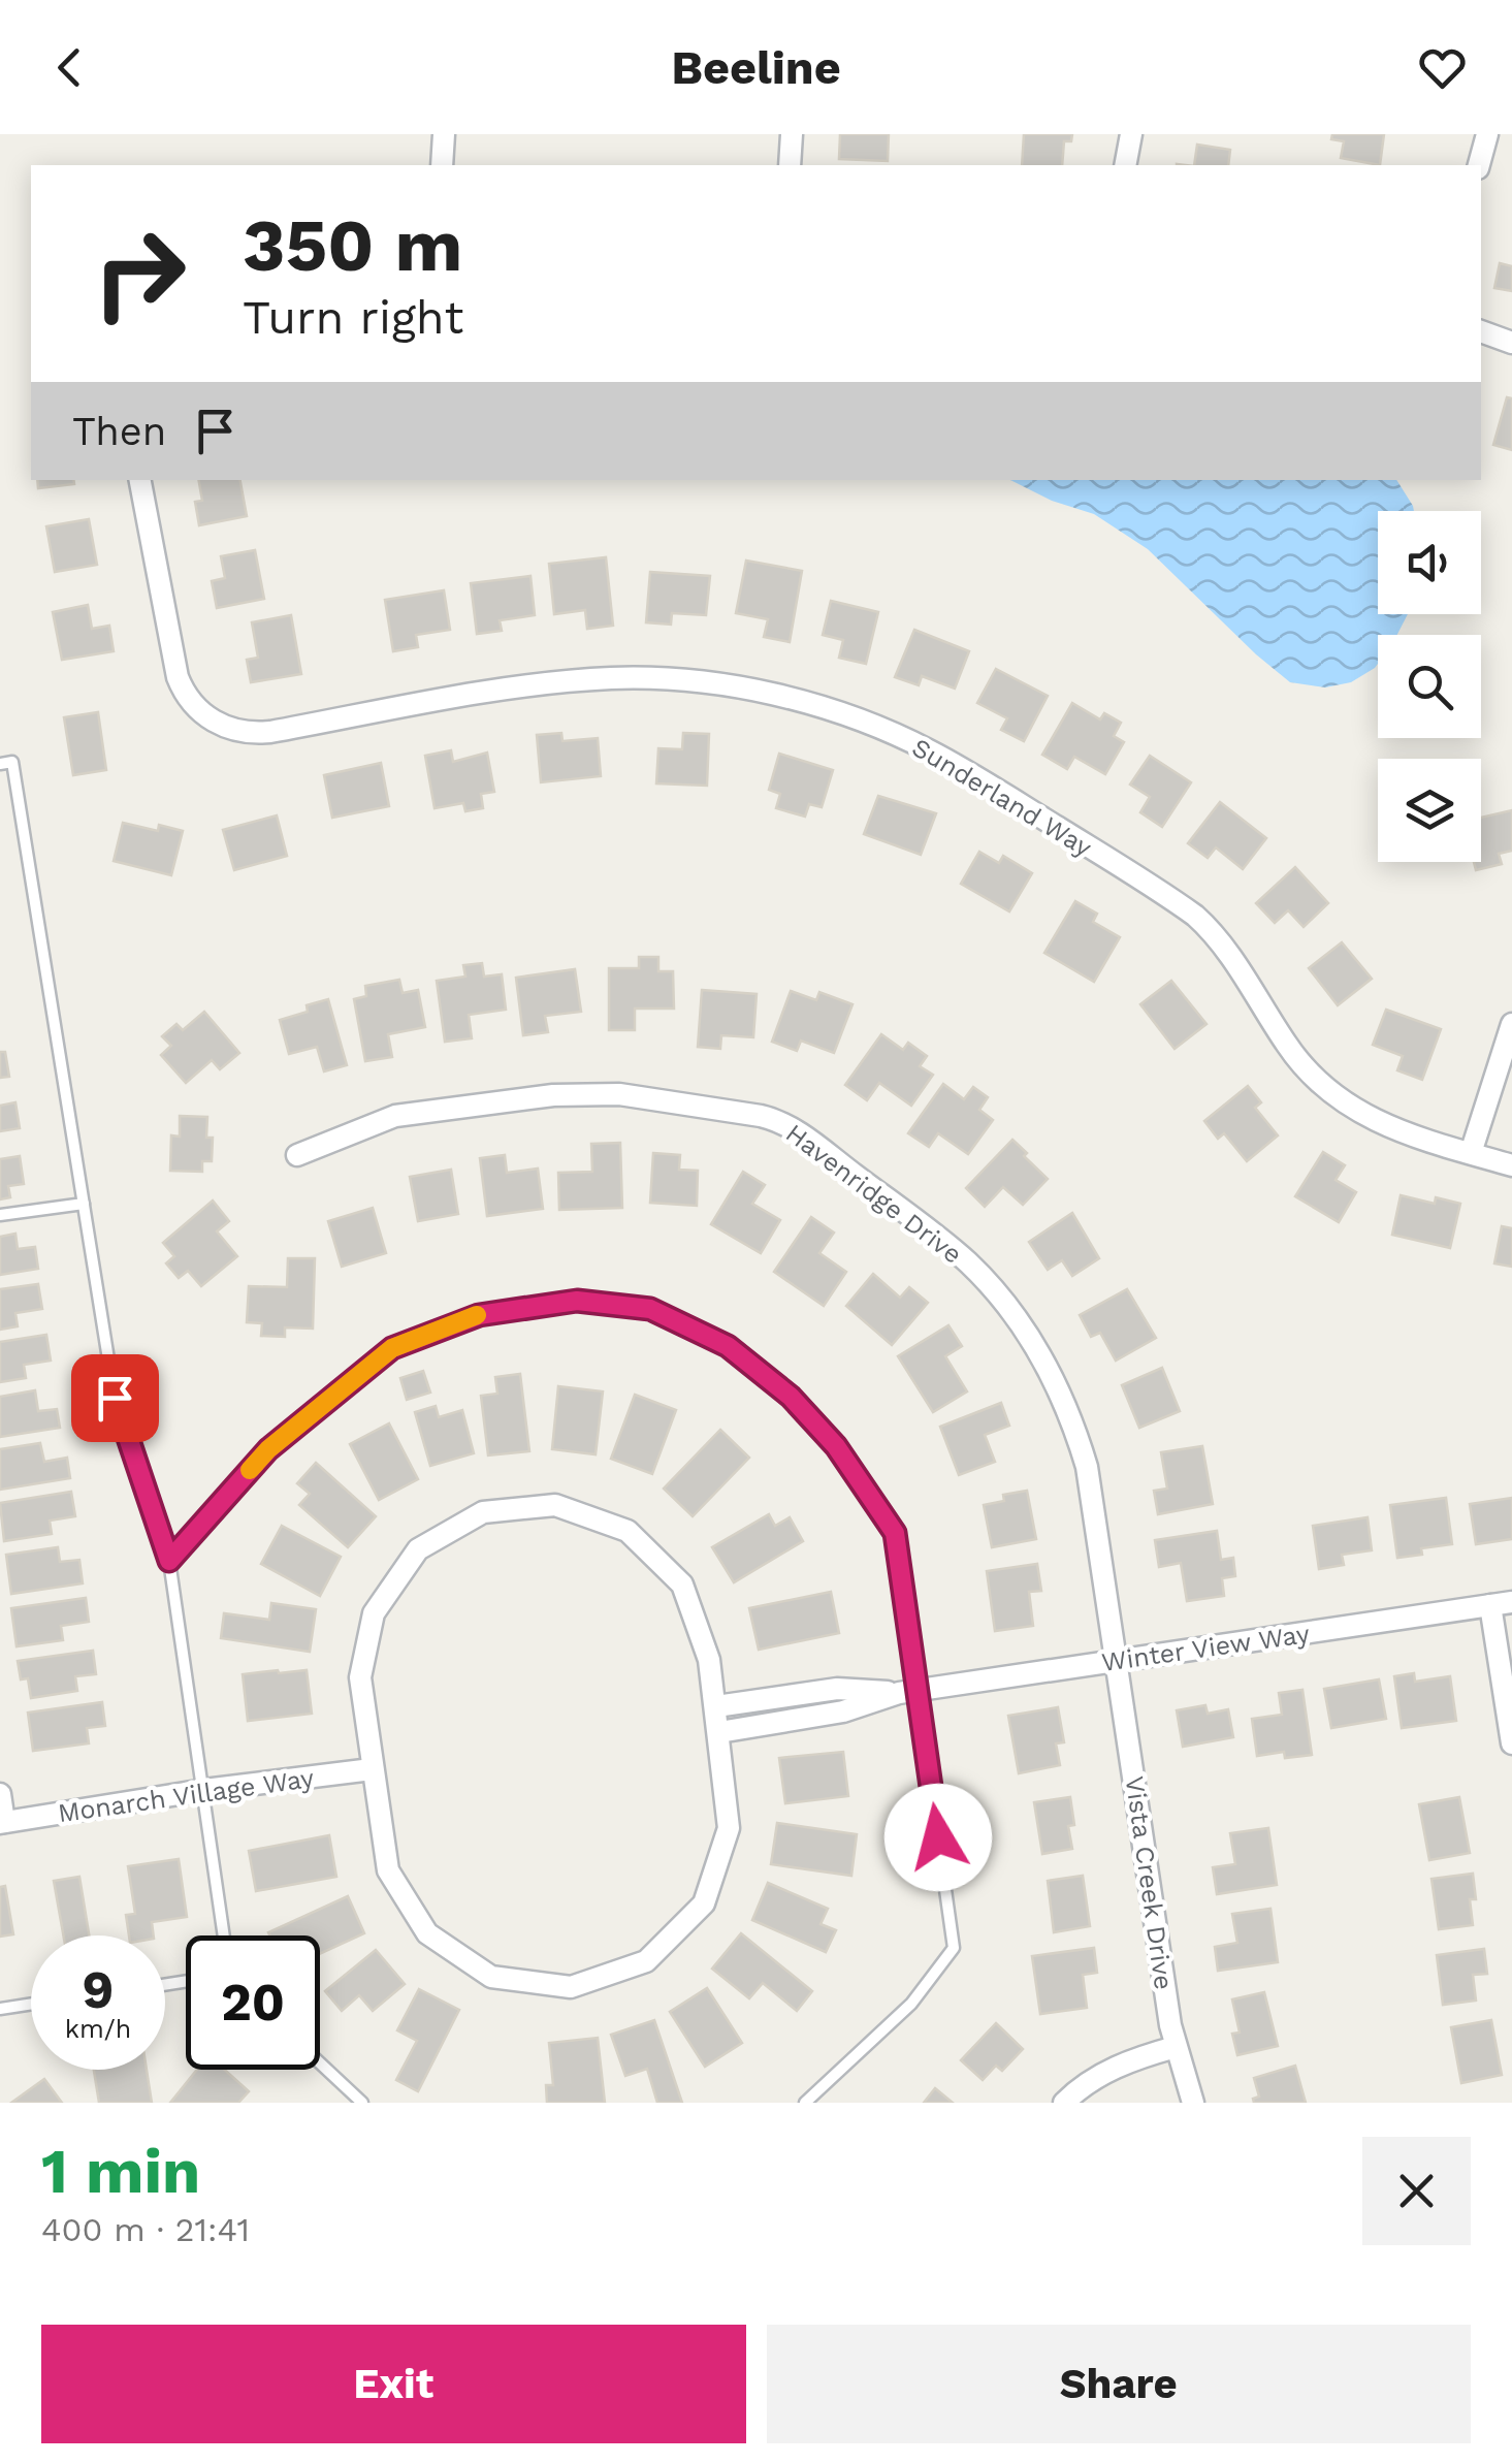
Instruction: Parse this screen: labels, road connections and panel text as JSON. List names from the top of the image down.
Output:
{
  "streets": {
    "street": [
      "Sunderland Way",
      "Havenridge Drive",
      "Winter View Way",
      "Monarch Village Way",
      "Vista Creek Drive"
    ]
  },
  "crossings": [
    ["Havenridge Drive", "Winter View Way"],
    ["Havenridge Drive", "Vista Creek Drive"],
    ["Winter View Way", "Vista Creek Drive"]
  ],
  "page": {
    "header": "Beeline",
    "turn": ["350 m", "Turn right"],
    "then": "Then",
    "speed": "9 km/h",
    "limit": "20",
    "heading": ["1 min", "400 m · 21:41"],
    "buttons": ["Exit", "Share"]
  }
}
